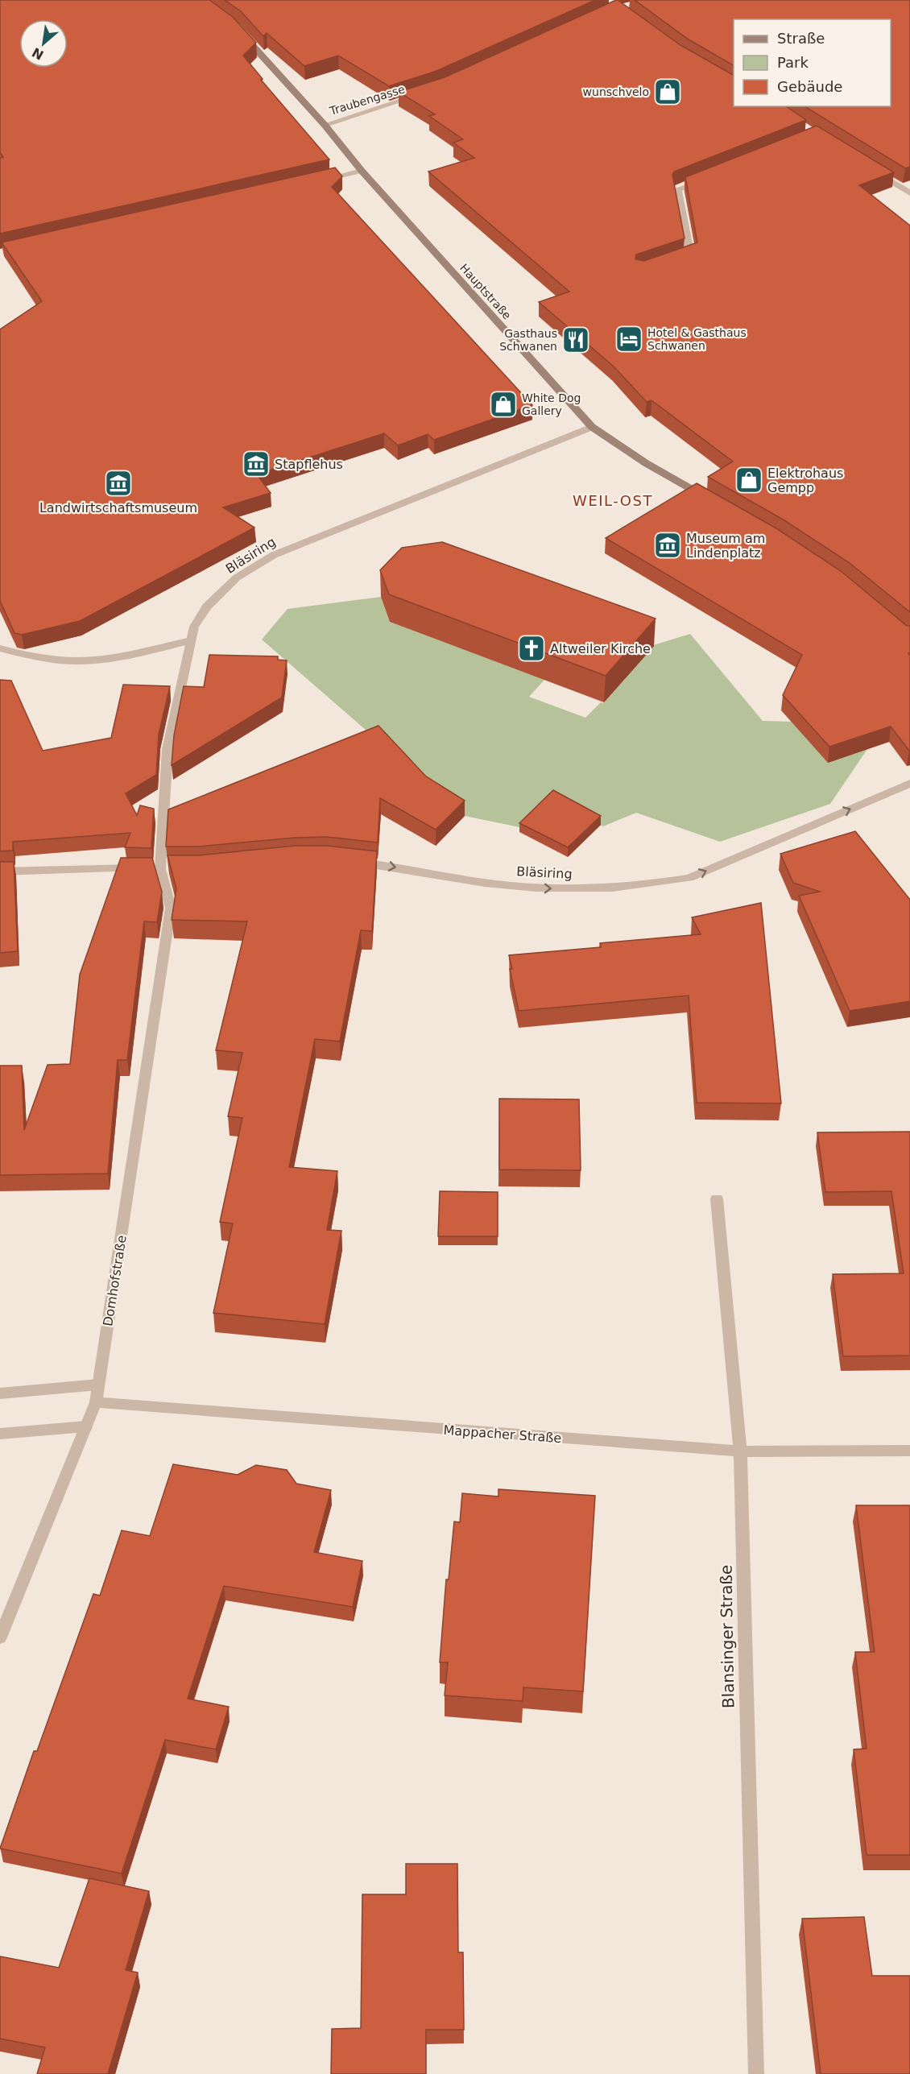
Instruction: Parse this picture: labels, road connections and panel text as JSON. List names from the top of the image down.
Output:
{
  "streets": {
    "street": [
      "Traubengasse",
      "Hauptstraße",
      "Bläsiring",
      "Domhofstraße",
      "Mappacher Straße",
      "Blansinger Straße"
    ]
  },
  "crossings": [
    ["Traubengasse", "Hauptstraße"],
    ["Hauptstraße", "Bläsiring"],
    ["Bläsiring", "Domhofstraße"],
    ["Domhofstraße", "Mappacher Straße"],
    ["Mappacher Straße", "Blansinger Straße"]
  ],
  "one_way": ["Bläsiring"],
  "districts": ["WEIL-OST"],
  "places": {
    "shop": ["wunschvelo", "White Dog Gallery", "Elektrohaus Gempp"],
    "hotel": ["Hotel & Gasthaus Schwanen"],
    "restaurant": ["Gasthaus Schwanen"],
    "museum": ["Stapflehus", "Landwirtschaftsmuseum", "Museum am Lindenplatz"],
    "church": ["Altweiler Kirche"]
  },
  "legend": ["Straße", "Park", "Gebäude"],
  "north": "bottom left"
}
